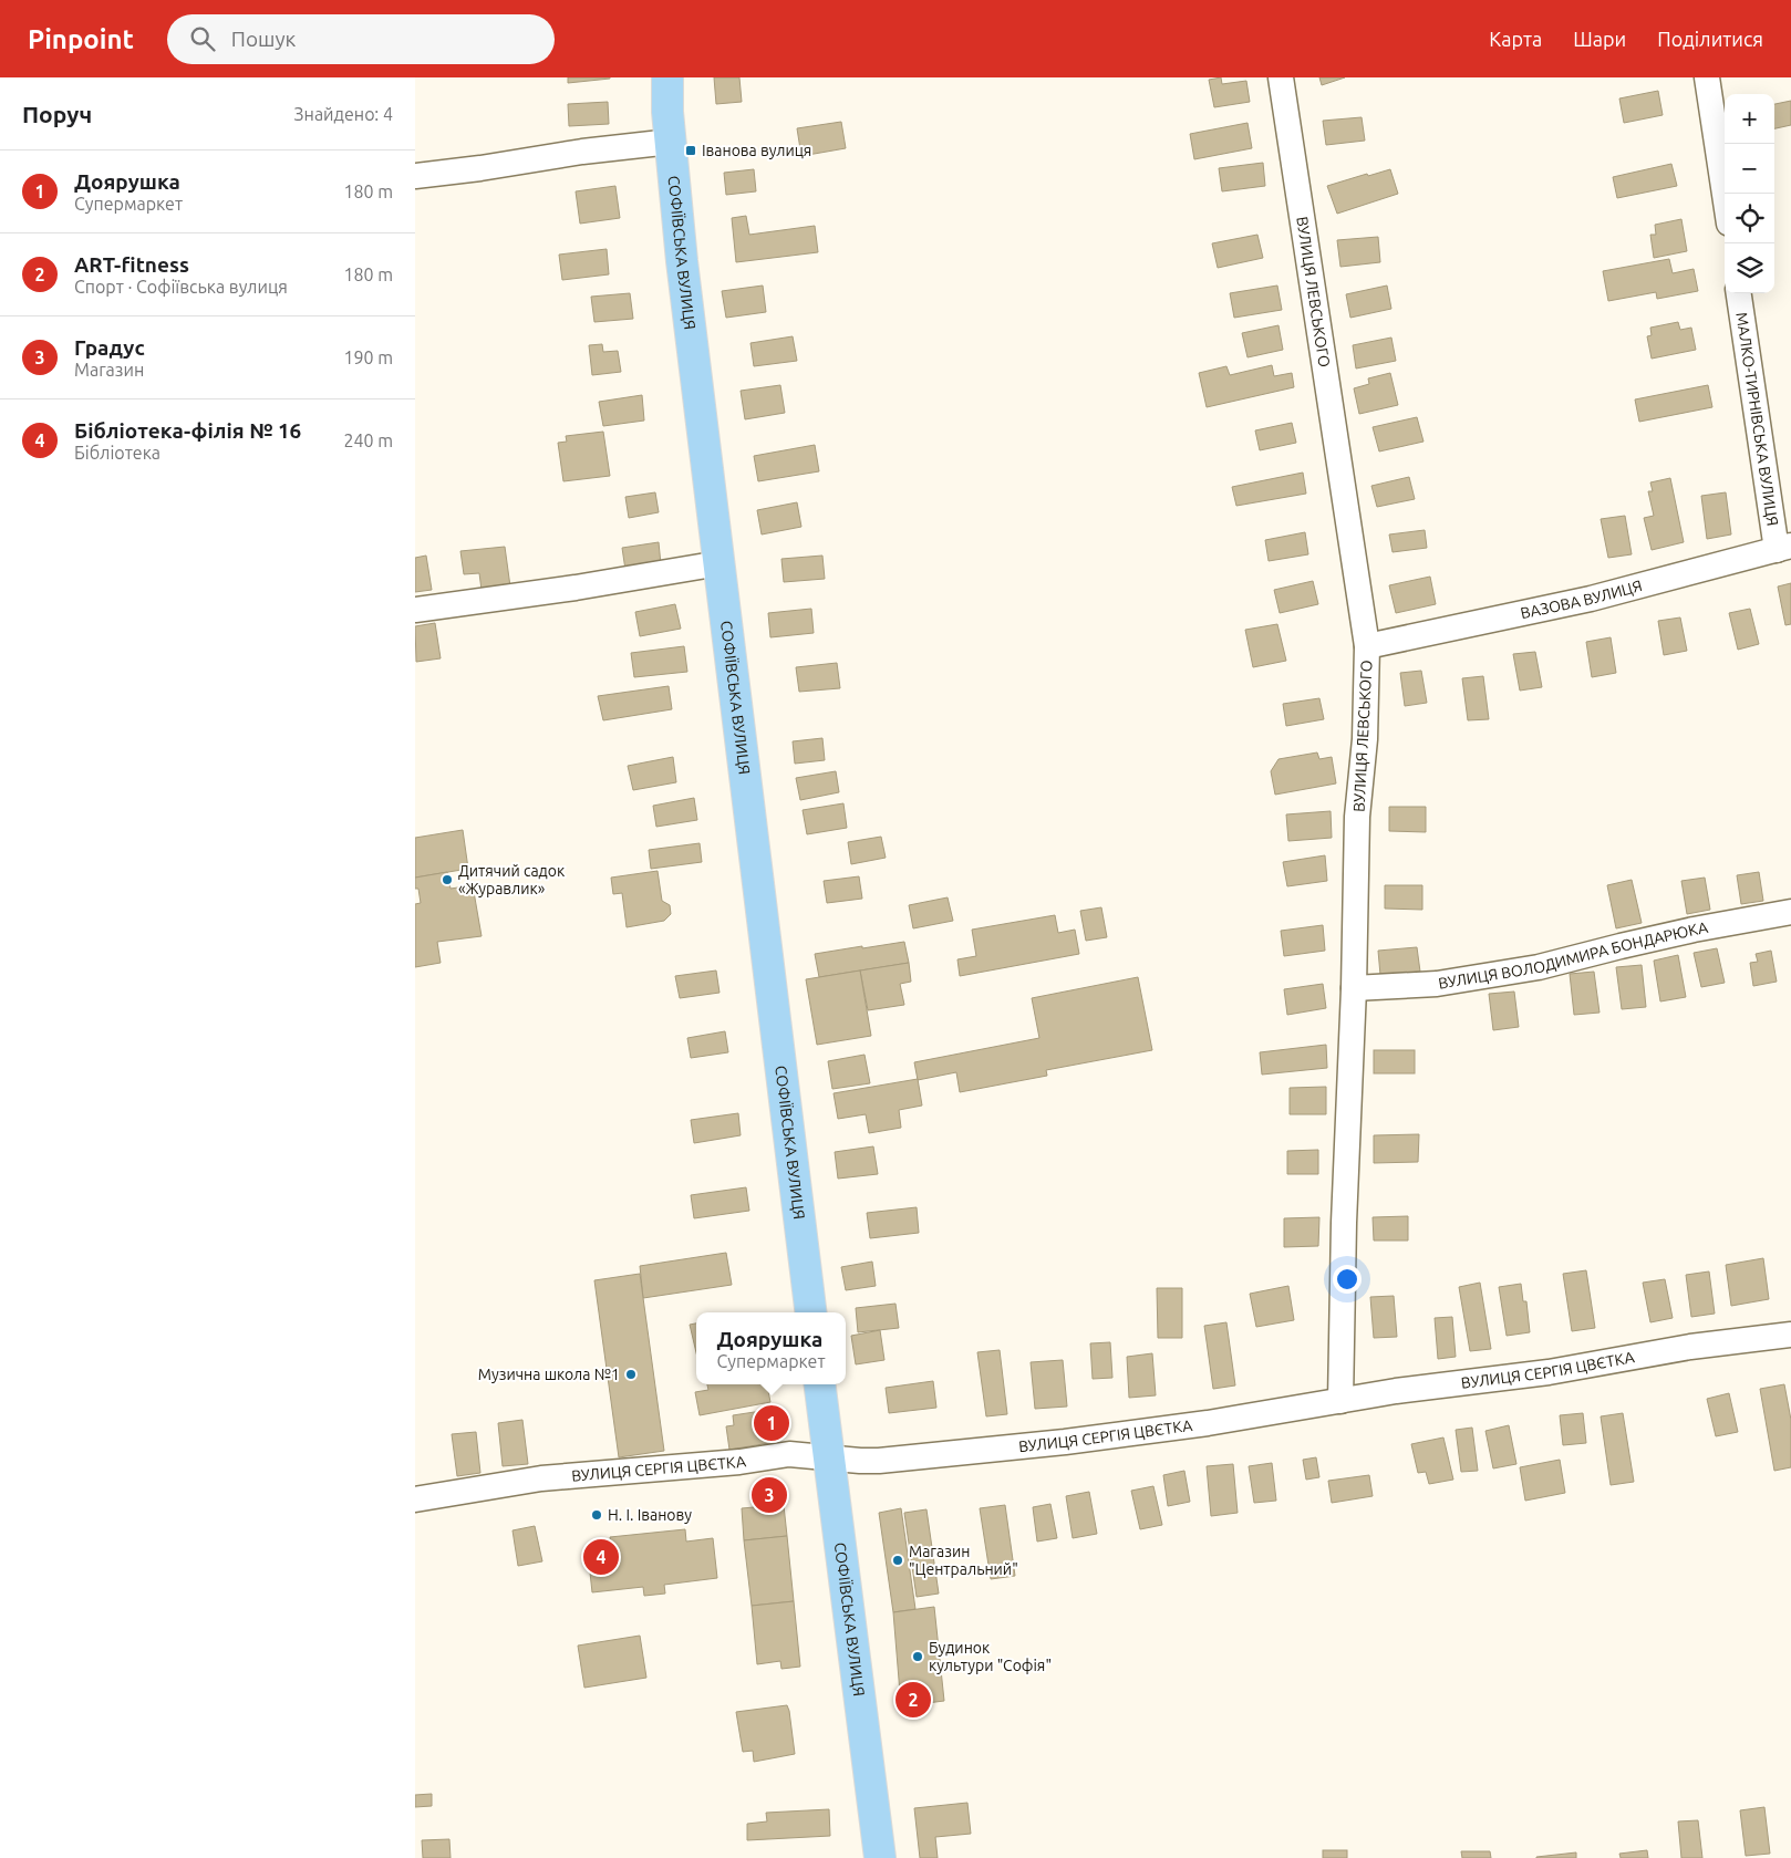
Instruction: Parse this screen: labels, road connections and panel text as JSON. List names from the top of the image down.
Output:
{
  "streets": {
    "main road": ["СОФІЇВСЬКА ВУЛИЦЯ"],
    "street": [
      "ВУЛИЦЯ ЛЕВСЬКОГО",
      "МАЛКО-ТИРНІВСЬКА ВУЛИЦЯ",
      "ВАЗОВА ВУЛИЦЯ",
      "ВУЛИЦЯ ВОЛОДИМИРА БОНДАРЮКА",
      "ВУЛИЦЯ СЕРГІЯ ЦВЄТКА"
    ]
  },
  "crossings": [
    ["СОФІЇВСЬКА ВУЛИЦЯ", "ВУЛИЦЯ СЕРГІЯ ЦВЄТКА"],
    ["ВУЛИЦЯ ЛЕВСЬКОГО", "ВАЗОВА ВУЛИЦЯ"],
    ["ВУЛИЦЯ ЛЕВСЬКОГО", "ВУЛИЦЯ ВОЛОДИМИРА БОНДАРЮКА"],
    ["ВУЛИЦЯ ЛЕВСЬКОГО", "ВУЛИЦЯ СЕРГІЯ ЦВЄТКА"],
    ["МАЛКО-ТИРНІВСЬКА ВУЛИЦЯ", "ВАЗОВА ВУЛИЦЯ"]
  ],
  "places": {
    "transit": ["Іванова вулиця"],
    "other": [
      "Дитячий садок «Журавлик»",
      "Музична школа №1",
      "Н. І. Іванову",
      "Магазин \"Центральний\"",
      "Будинок культури \"Софія\""
    ]
  },
  "page": {
    "header": "Pinpoint",
    "search": "Пошук",
    "nav": ["Карта", "Шари", "Поділитися"],
    "heading": ["Поруч", "Знайдено: 4"],
    "map_buttons": ["+", "−"],
    "list": [
      {
        "mark": "1",
        "name": "Доярушка",
        "note": "Супермаркет",
        "value": "180 m"
      },
      {
        "mark": "2",
        "name": "ART-fitness",
        "note": "Спорт · Софіївська вулиця",
        "value": "180 m"
      },
      {
        "mark": "3",
        "name": "Градус",
        "note": "Магазин",
        "value": "190 m"
      },
      {
        "mark": "4",
        "name": "Бібліотека-філія № 16",
        "note": "Бібліотека",
        "value": "240 m"
      }
    ],
    "popup": ["Доярушка", "Супермаркет"],
    "pins": [
      "1",
      "3",
      "4",
      "2"
    ]
  }
}
